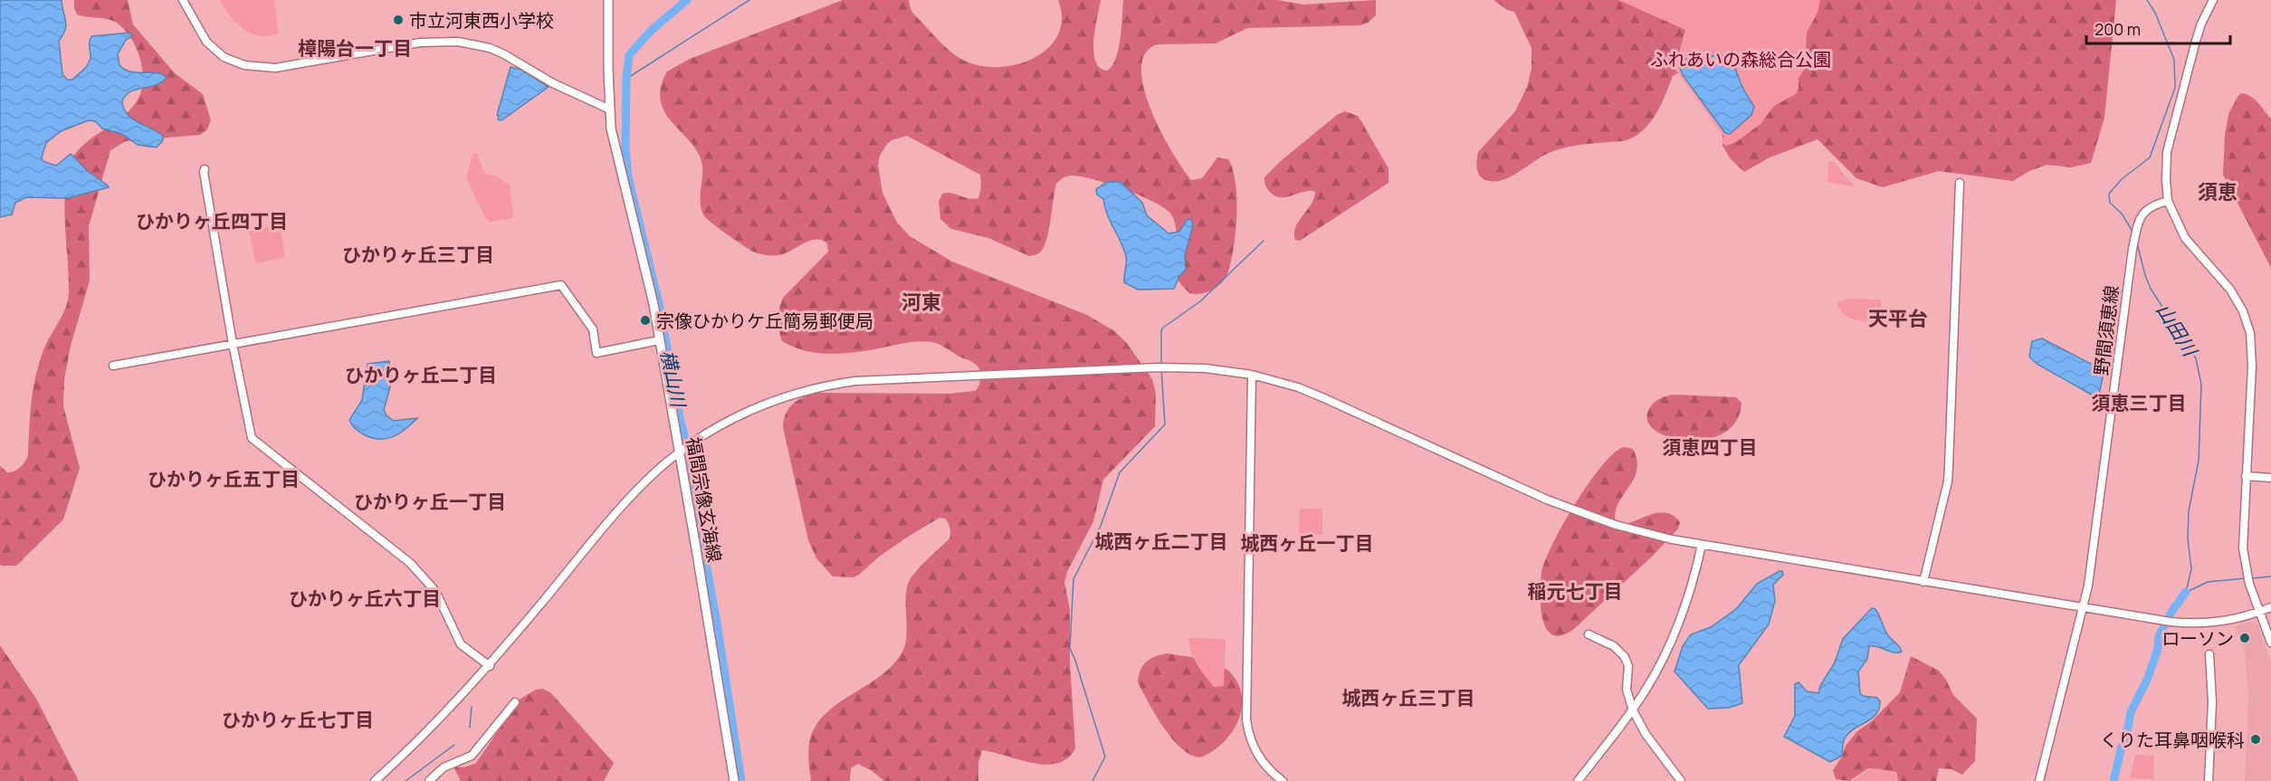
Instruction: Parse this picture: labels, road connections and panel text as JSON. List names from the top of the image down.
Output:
{
  "streets": {
    "main road": ["福間宗像玄海線"],
    "street": ["野間須恵線"]
  },
  "districts": [
    "樟陽台一丁目",
    "須恵",
    "ひかりヶ丘四丁目",
    "ひかりヶ丘三丁目",
    "河東",
    "天平台",
    "ひかりヶ丘二丁目",
    "須恵三丁目",
    "須恵四丁目",
    "ひかりヶ丘五丁目",
    "ひかりヶ丘一丁目",
    "城西ヶ丘二丁目",
    "城西ヶ丘一丁目",
    "稲元七丁目",
    "ひかりヶ丘六丁目",
    "城西ヶ丘三丁目",
    "ひかりヶ丘七丁目"
  ],
  "water": ["山田川", "横山川"],
  "parks": ["ふれあいの森総合公園"],
  "places": [
    "市立河東西小学校",
    "宗像ひかりケ丘簡易郵便局",
    "ローソン",
    "くりた耳鼻咽喉科"
  ],
  "scale_bar": "200 m"
}
